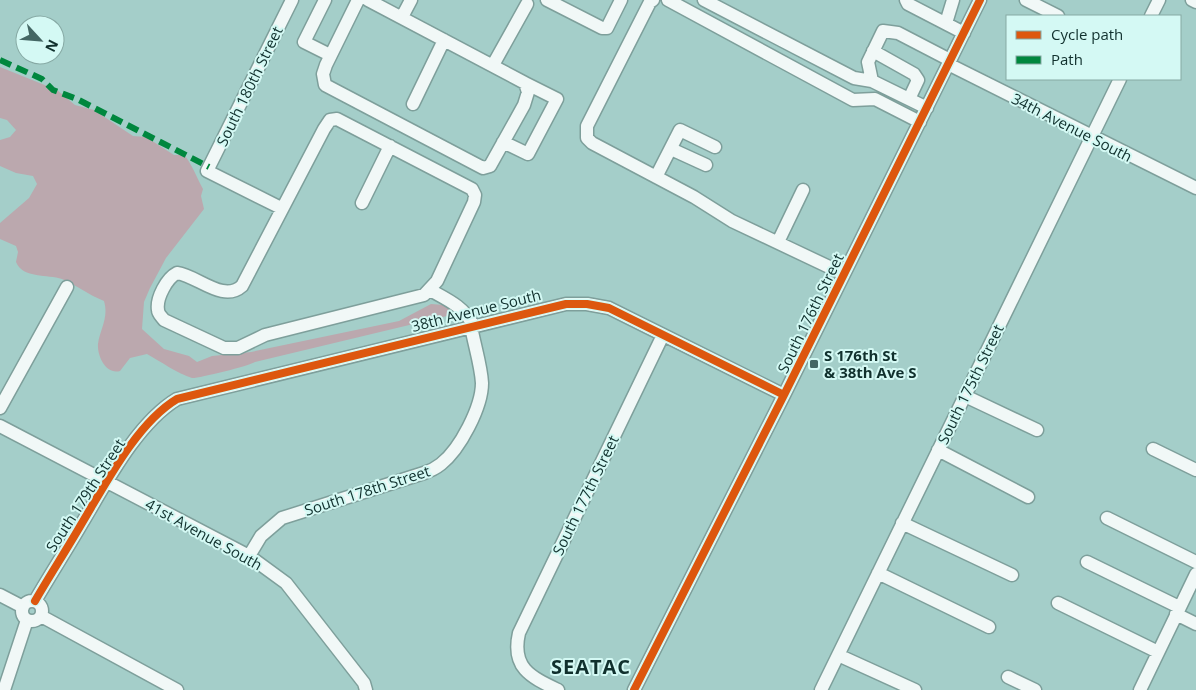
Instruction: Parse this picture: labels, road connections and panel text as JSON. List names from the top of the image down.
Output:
{
  "streets": {
    "street": [
      "South 180th Street",
      "34th Avenue South",
      "38th Avenue South",
      "South 176th Street",
      "South 175th Street",
      "South 178th Street",
      "South 179th Street",
      "South 177th Street",
      "41st Avenue South"
    ]
  },
  "crossings": [
    ["34th Avenue South", "South 176th Street"],
    ["34th Avenue South", "South 175th Street"],
    ["38th Avenue South", "South 176th Street"],
    ["38th Avenue South", "South 178th Street"],
    ["38th Avenue South", "South 179th Street"],
    ["38th Avenue South", "South 177th Street"],
    ["South 178th Street", "41st Avenue South"],
    ["South 179th Street", "41st Avenue South"]
  ],
  "districts": ["SEATAC"],
  "places": {
    "transit": ["S 176th St & 38th Ave S"]
  },
  "legend": ["Cycle path", "Path"],
  "north": "bottom right"
}
